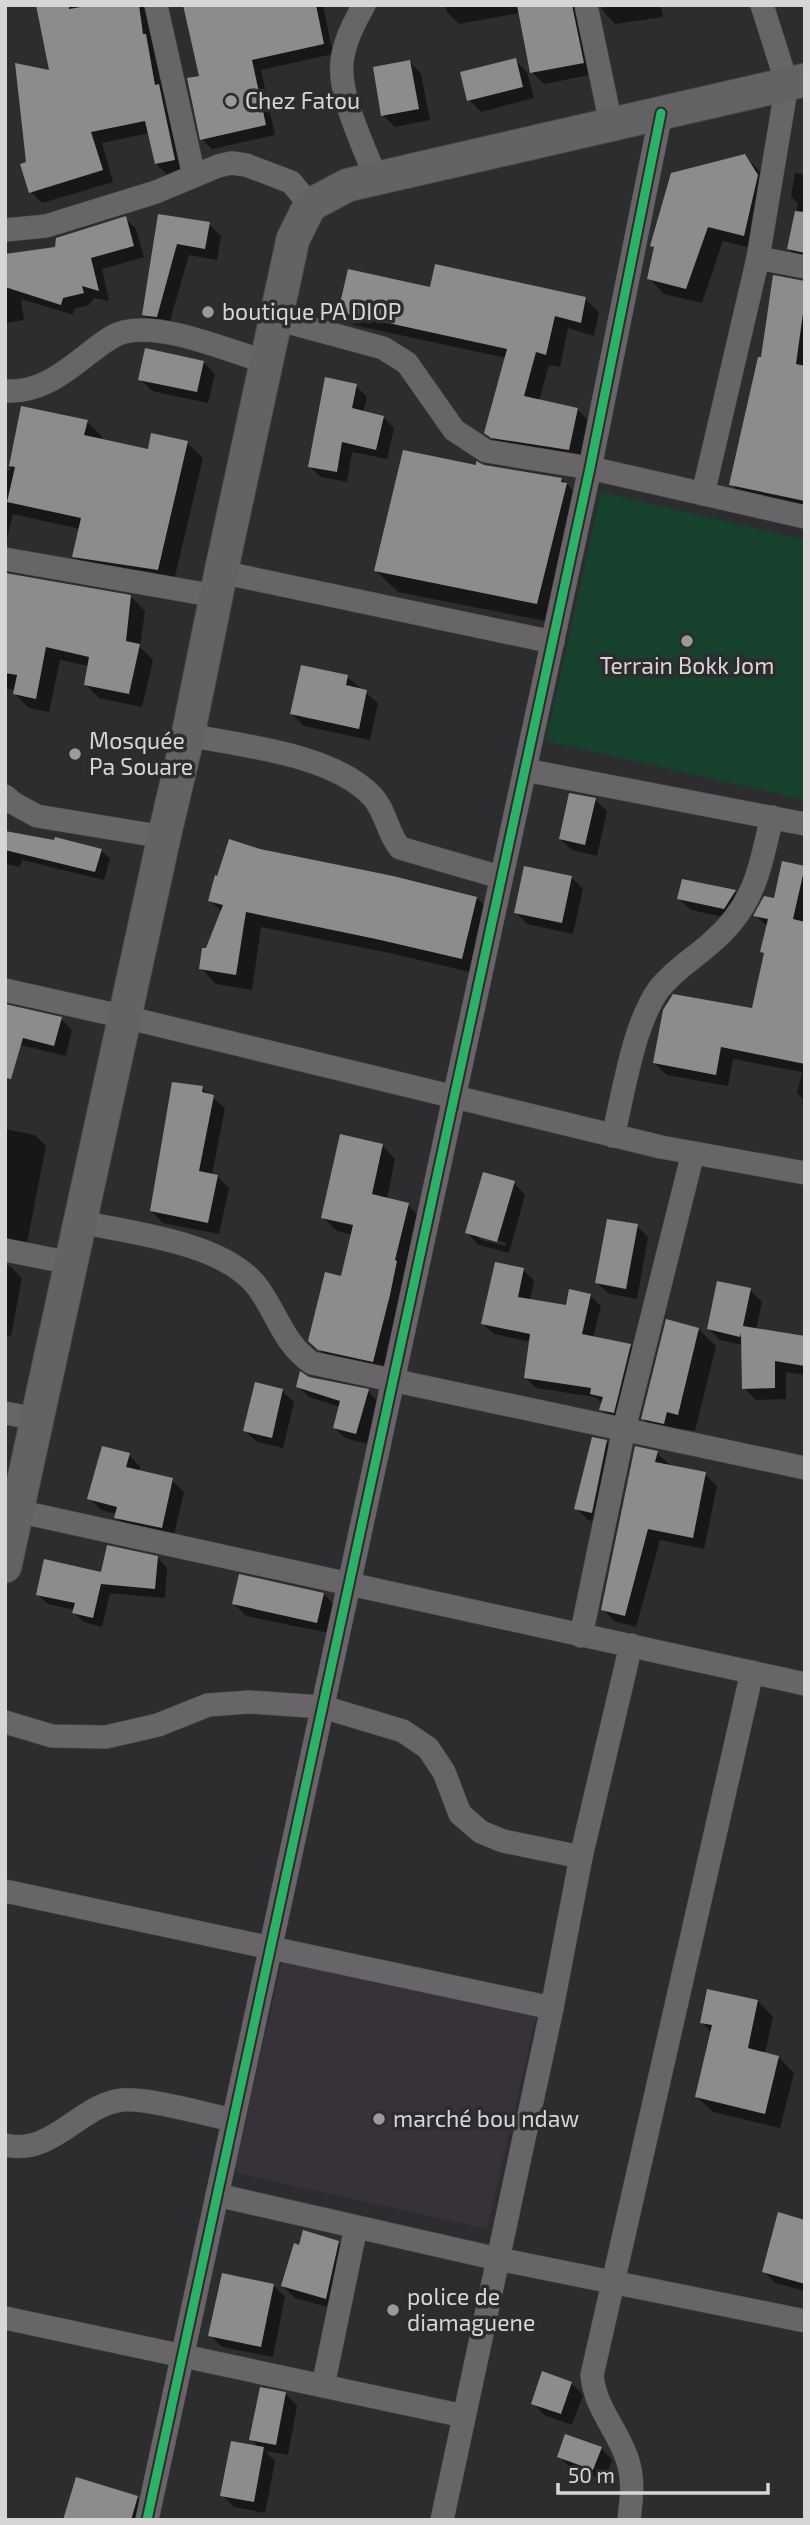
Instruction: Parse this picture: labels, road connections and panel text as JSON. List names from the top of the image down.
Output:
{
  "places": [
    "Chez Fatou",
    "boutique PA DIOP",
    "Terrain Bokk Jom",
    "Mosquée Pa Souare",
    "marché bou ndaw",
    "police de diamaguene"
  ],
  "scale_bar": "50 m"
}
